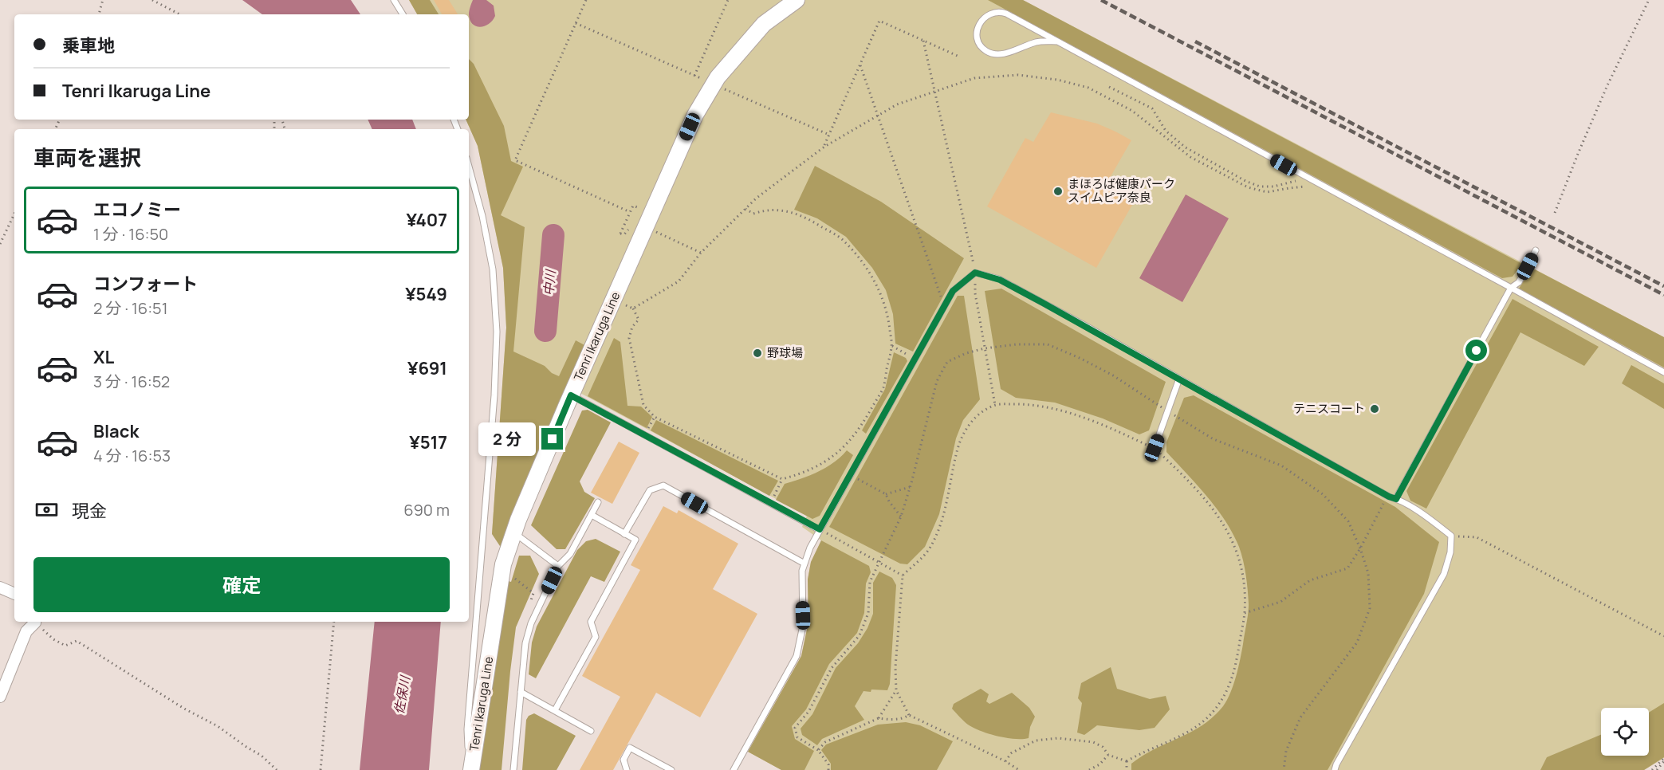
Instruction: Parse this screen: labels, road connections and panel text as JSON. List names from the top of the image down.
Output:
{
  "streets": {
    "main road": ["Tenri Ikaruga Line"]
  },
  "water": ["中川", "佐保川"],
  "places": ["まほろば健康パーク スイムピア奈良", "野球場", "テニスコート"],
  "page": {
    "banner": ["乗車地", "Tenri Ikaruga Line"],
    "heading": "車両を選択",
    "list": [
      {
        "name": "エコノミー",
        "note": "1 分 · 16:50",
        "value": "¥407"
      },
      {
        "name": "コンフォート",
        "note": "2 分 · 16:51",
        "value": "¥549"
      },
      {
        "name": "XL",
        "note": "3 分 · 16:52",
        "value": "¥691"
      },
      {
        "name": "Black",
        "note": "4 分 · 16:53",
        "value": "¥517"
      }
    ],
    "bubble": "2 分",
    "pay": ["現金", "690 m"],
    "buttons": "確定"
  }
}
